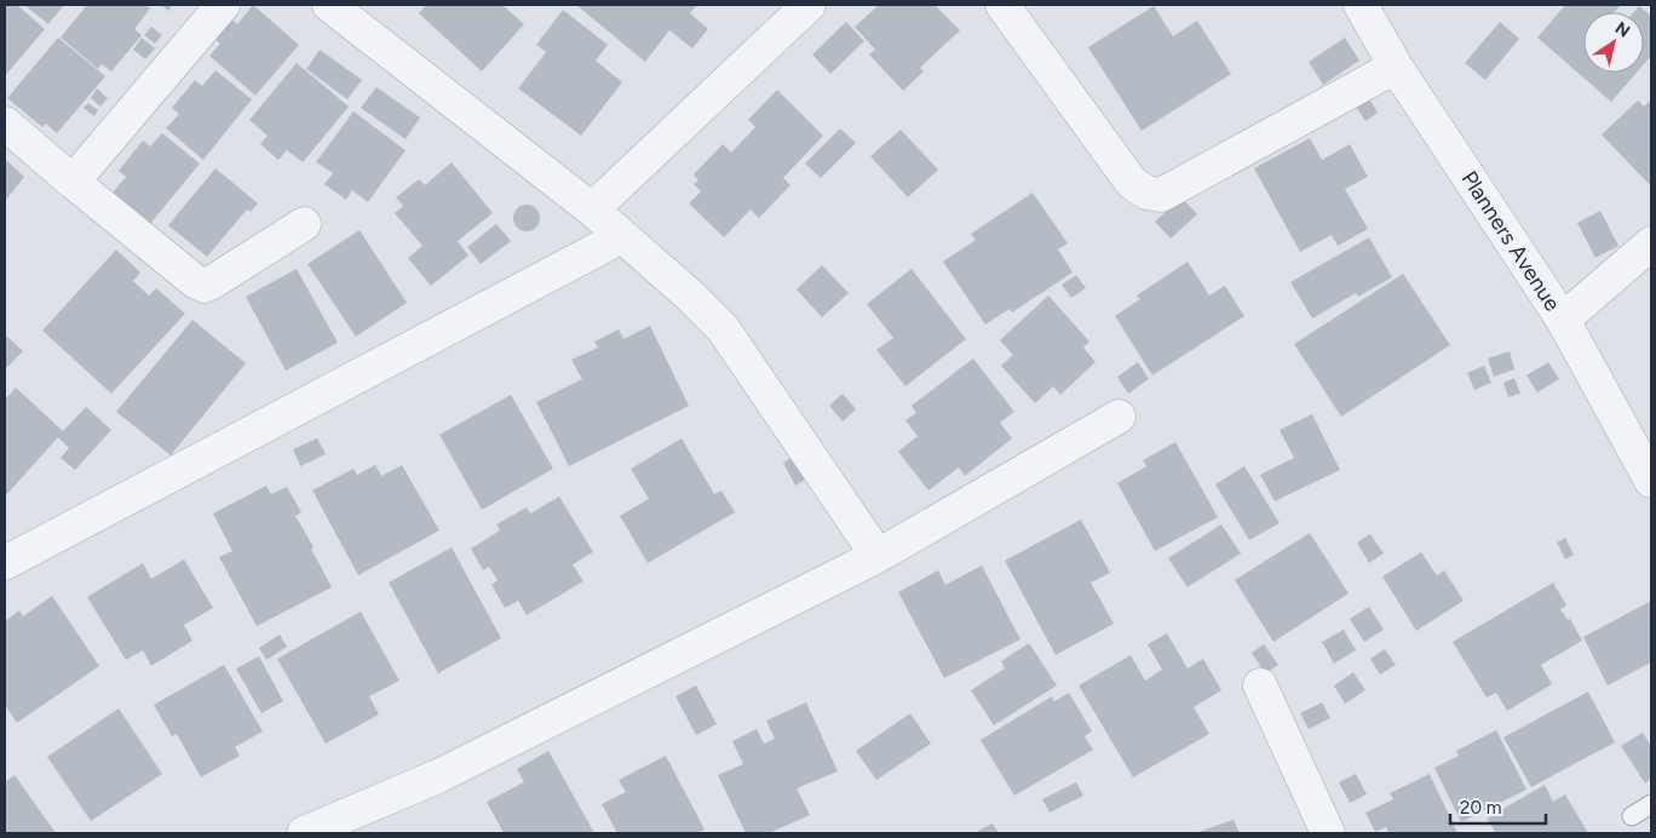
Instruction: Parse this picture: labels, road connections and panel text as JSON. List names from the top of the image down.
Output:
{
  "streets": {
    "street": ["Planners Avenue"]
  },
  "scale_bar": "20 m",
  "north": "top right"
}
